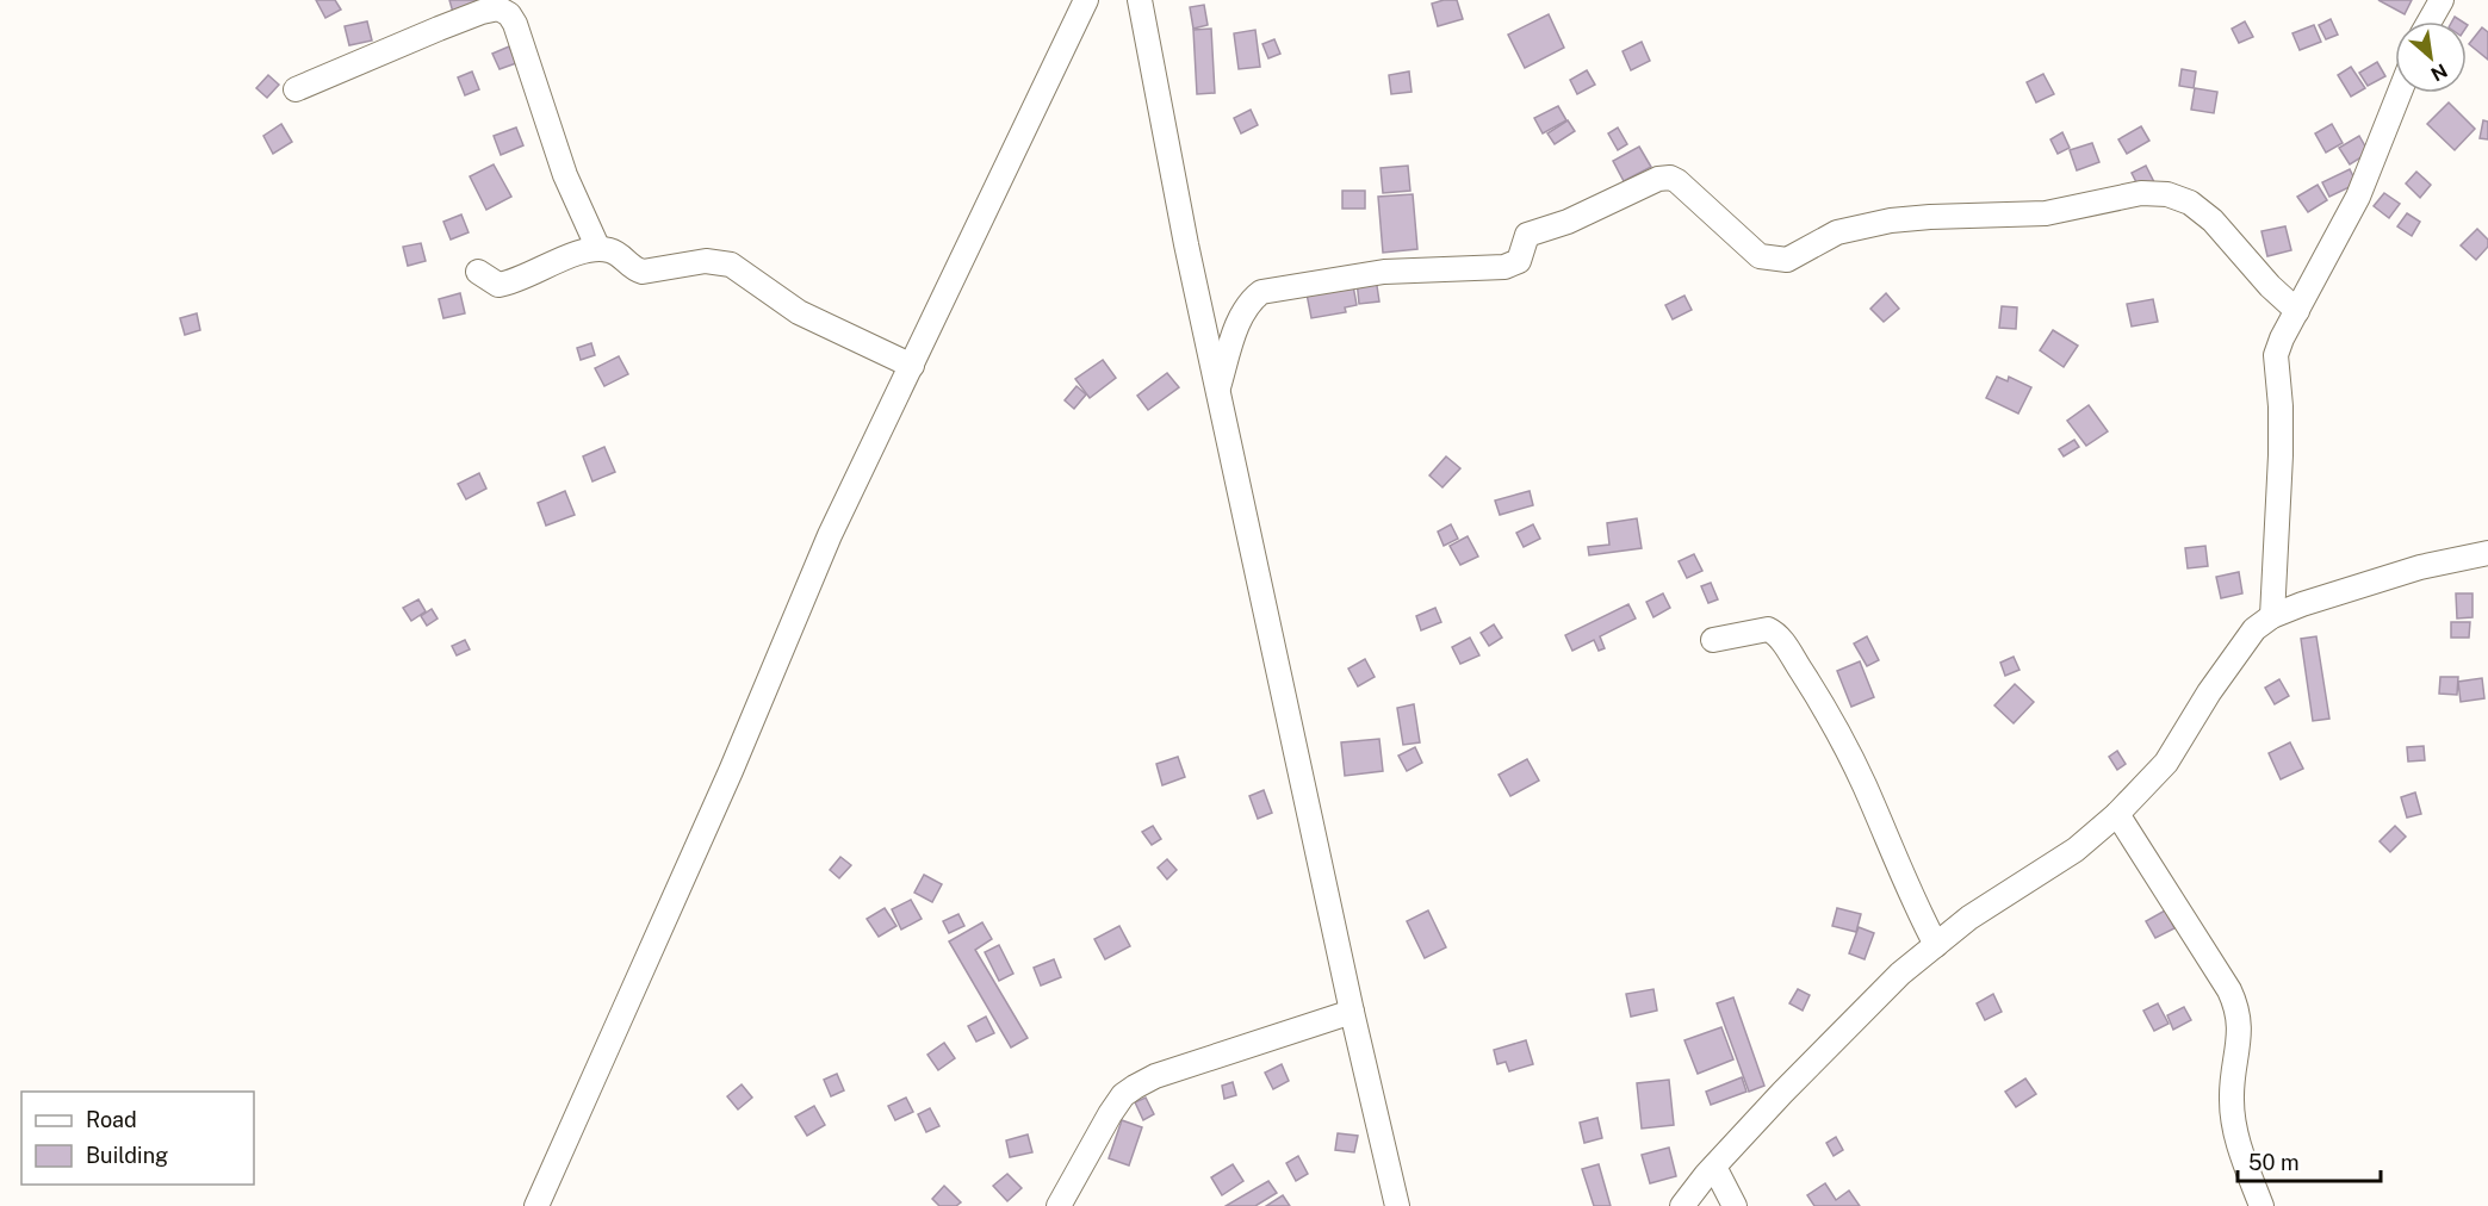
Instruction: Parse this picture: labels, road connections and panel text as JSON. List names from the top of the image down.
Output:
{
  "legend": ["Road", "Building"],
  "scale_bar": "50 m",
  "north": "bottom right"
}
